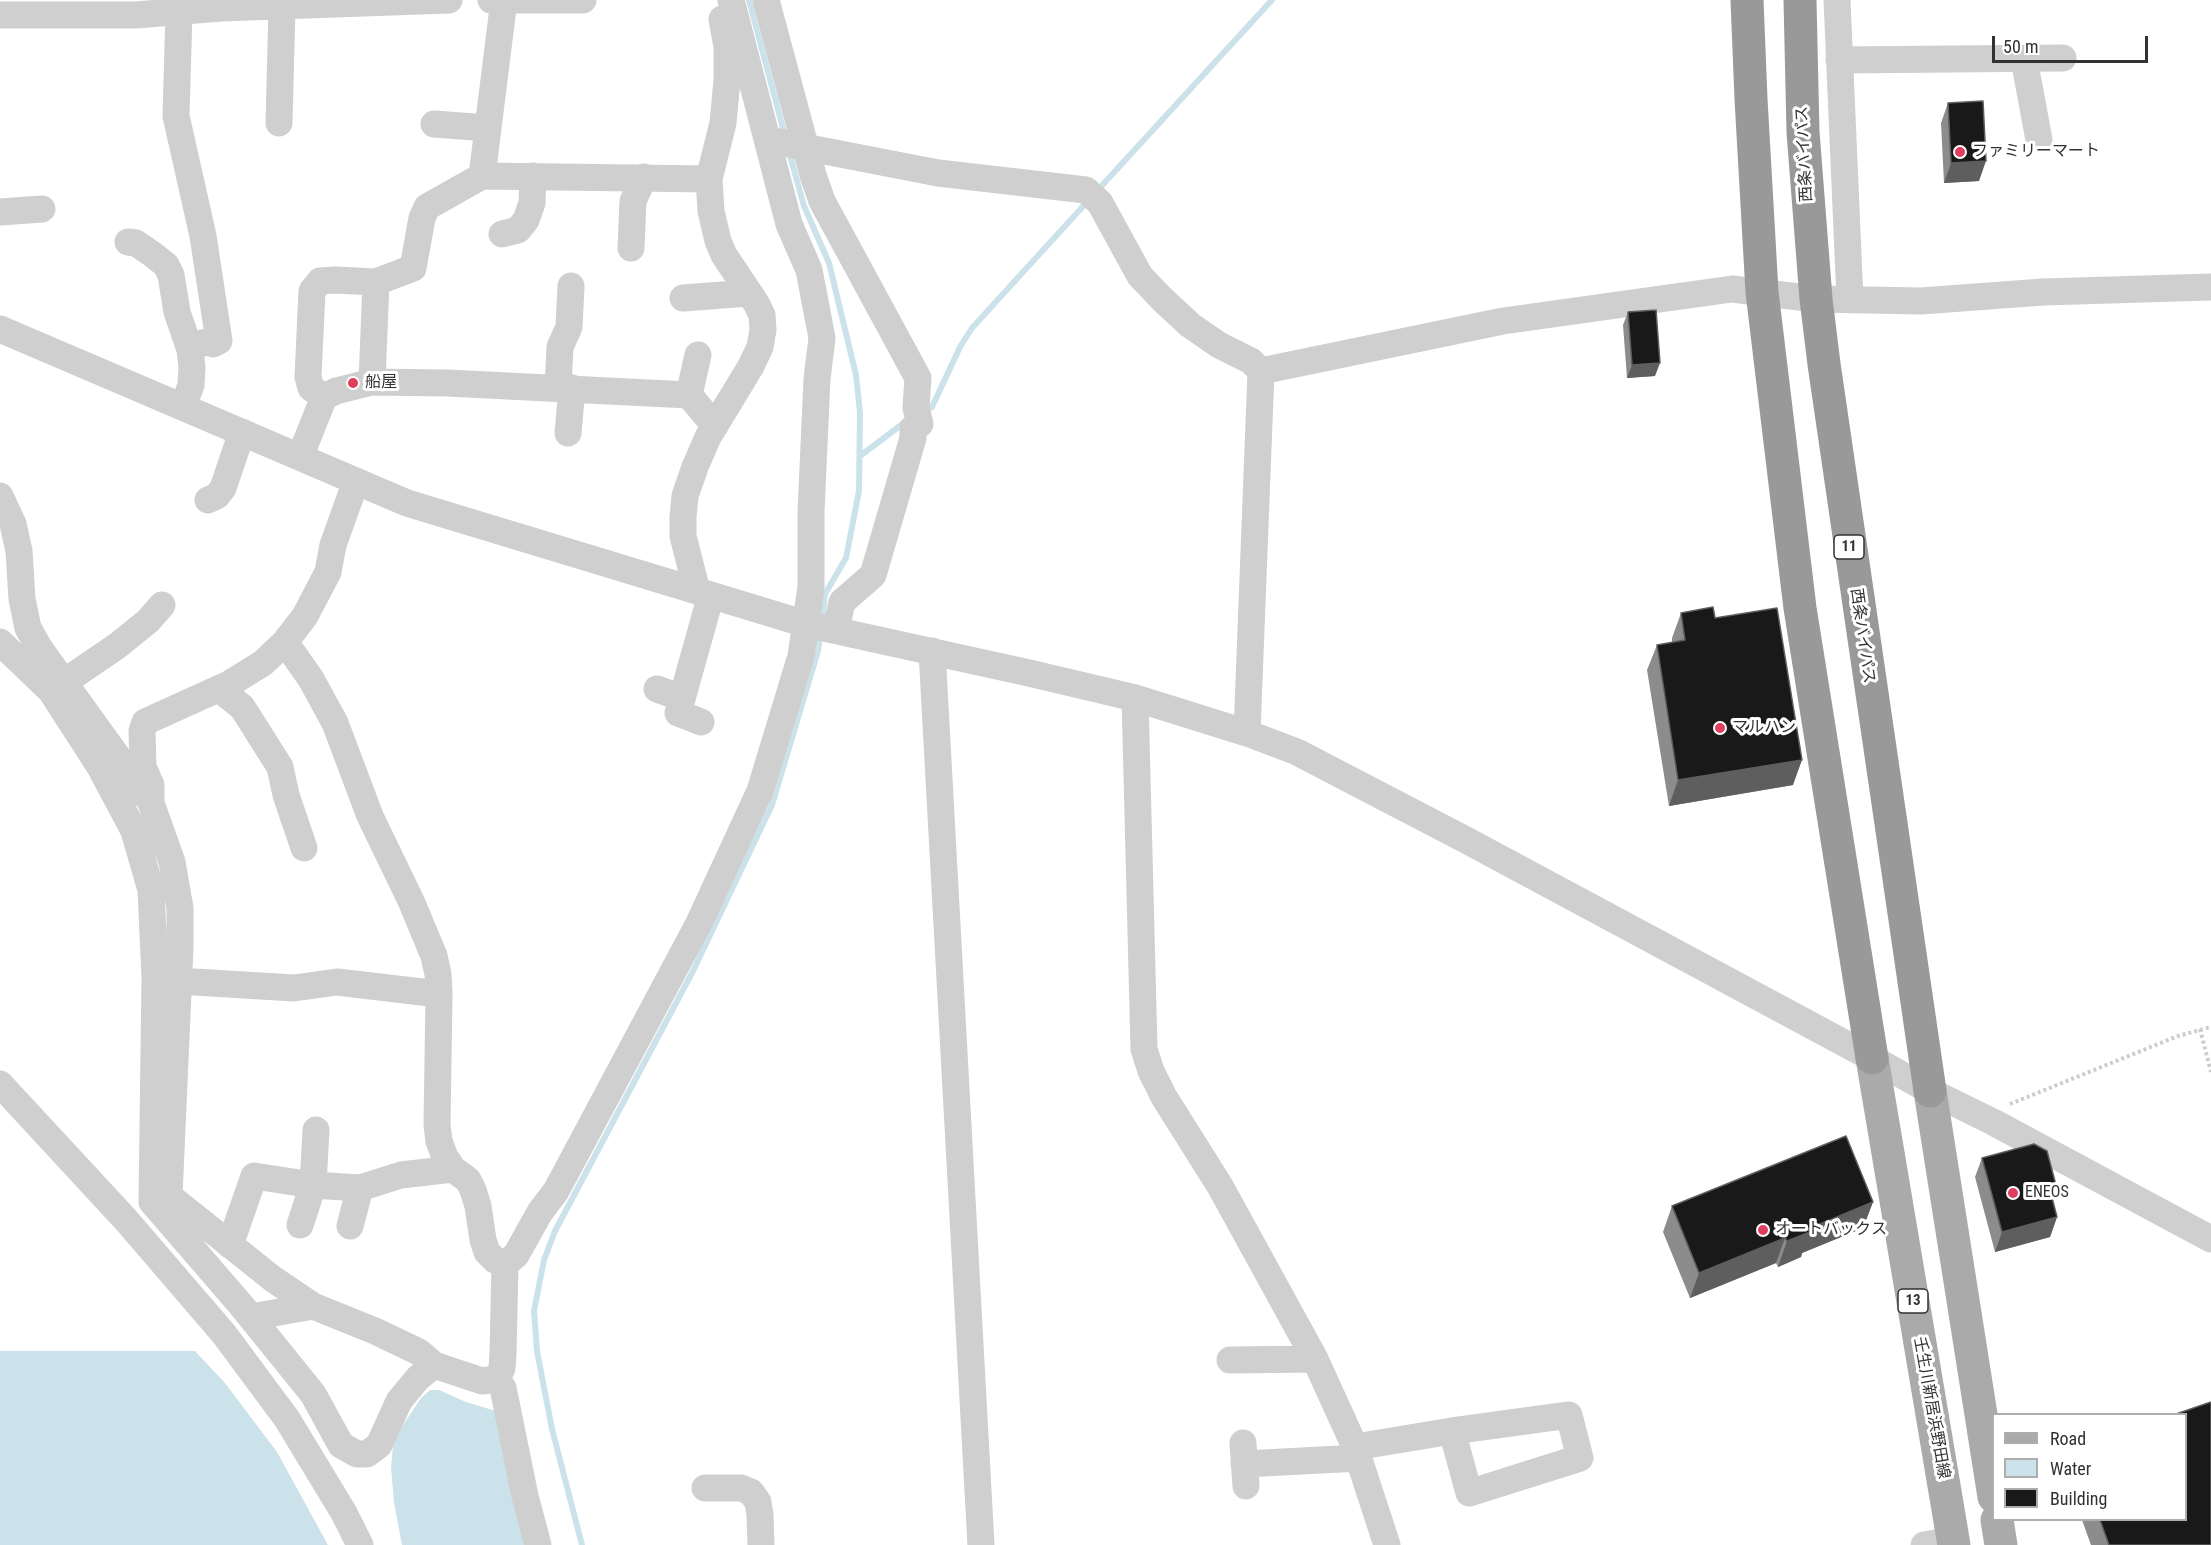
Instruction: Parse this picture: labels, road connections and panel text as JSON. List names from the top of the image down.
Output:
{
  "streets": {
    "highway": ["西条バイパス", "11"],
    "main road": ["13", "壬生川新居浜野田線"]
  },
  "places": [
    "ファミリーマート",
    "船屋",
    "マルハン",
    "ENEOS",
    "オートバックス"
  ],
  "legend": ["Road", "Water", "Building"],
  "scale_bar": "50 m"
}
